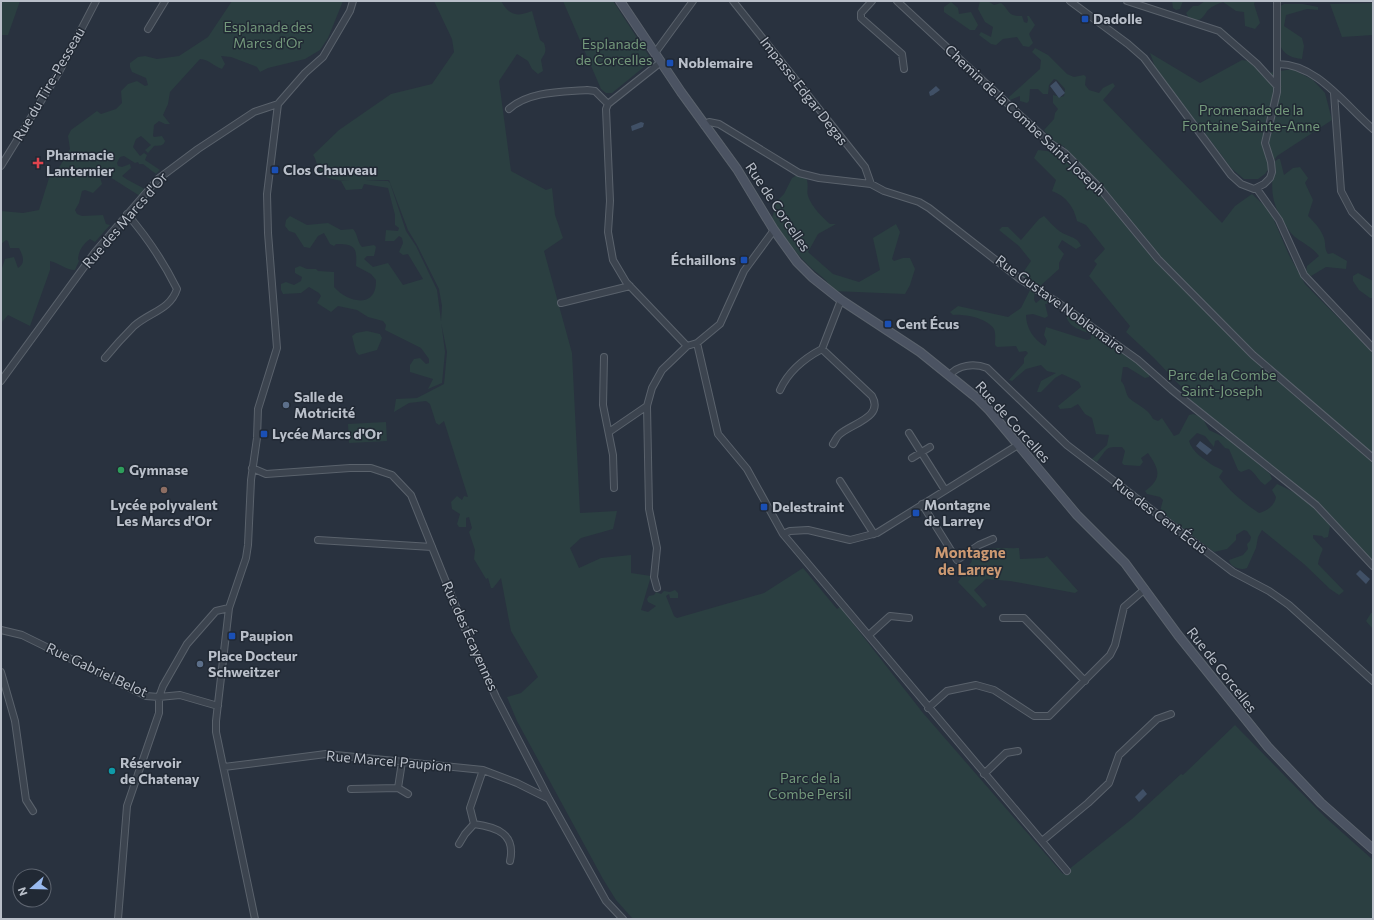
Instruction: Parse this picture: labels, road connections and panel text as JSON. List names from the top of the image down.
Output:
{
  "streets": {
    "main road": ["Rue de Corcelles"],
    "street": [
      "Rue du Tire-Pesseau",
      "Impasse Edgar Degas",
      "Chemin de la Combe Saint-Joseph",
      "Rue des Marcs d'Or",
      "Rue Gustave Noblemaire",
      "Rue des Cent Écus",
      "Rue des Écayennes",
      "Rue Gabriel Belot",
      "Rue Marcel Paupion"
    ]
  },
  "crossings": [
    ["Impasse Edgar Degas", "Rue Gustave Noblemaire"],
    ["Rue de Corcelles", "Rue Gustave Noblemaire"],
    ["Rue de Corcelles", "Rue des Cent Écus"],
    ["Rue des Écayennes", "Rue Marcel Paupion"]
  ],
  "districts": ["Montagne de Larrey"],
  "parks": [
    "Esplanade des Marcs d'Or",
    "Esplanade de Corcelles",
    "Promenade de la Fontaine Sainte-Anne",
    "Parc de la Combe Saint-Joseph",
    "Parc de la Combe Persil"
  ],
  "places": {
    "transit": [
      "Dadolle",
      "Noblemaire",
      "Clos Chauveau",
      "Échaillons",
      "Cent Écus",
      "Lycée Marcs d'Or",
      "Delestraint",
      "Montagne de Larrey",
      "Paupion"
    ],
    "health": ["Pharmacie Lanternier"],
    "other": [
      "Salle de Motricité",
      "Gymnase",
      "Lycée polyvalent Les Marcs d'Or",
      "Place Docteur Schweitzer",
      "Réservoir de Chatenay"
    ]
  },
  "north": "left"
}
